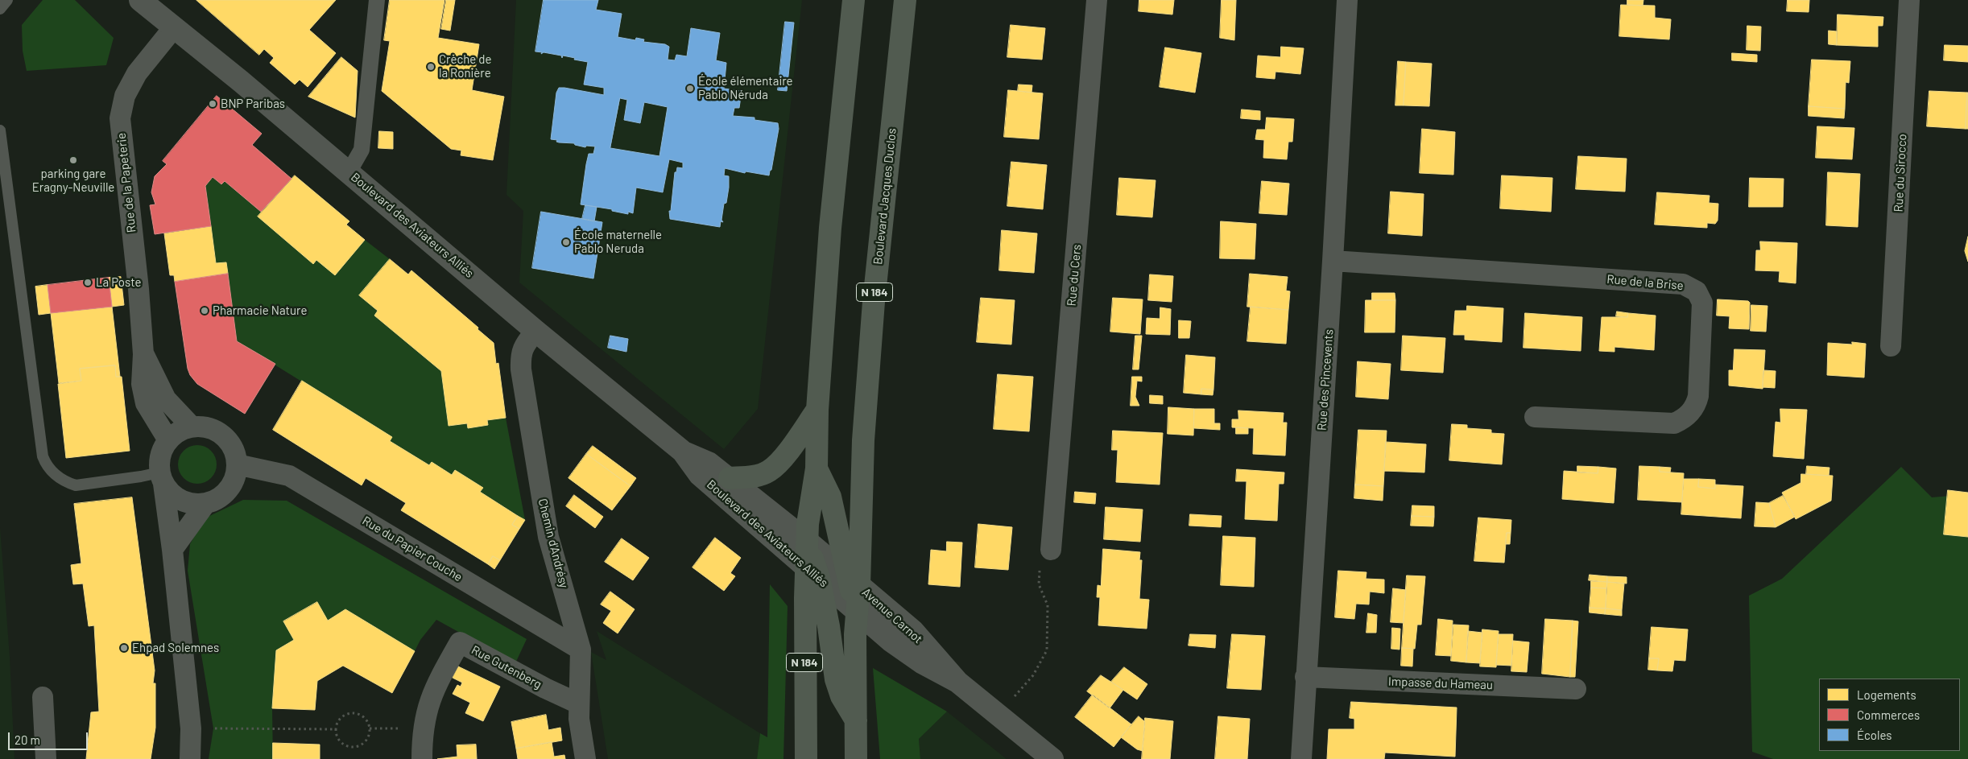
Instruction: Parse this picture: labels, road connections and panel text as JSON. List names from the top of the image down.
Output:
{
  "streets": {
    "main road": [
      "Boulevard Jacques Duclos",
      "Boulevard des Aviateurs Alliés",
      "N 184",
      "Avenue Carnot"
    ],
    "street": [
      "Rue du Sirocco",
      "Rue de la Papeterie",
      "Rue du Cers",
      "Rue de la Brise",
      "Rue des Pincevents",
      "Chemin d'Andrésy",
      "Rue du Papier Couche",
      "Rue Gutenberg",
      "Impasse du Hameau"
    ]
  },
  "crossings": [
    ["Rue de la Papeterie", "Boulevard des Aviateurs Alliés"],
    ["Rue de la Papeterie", "Rue du Papier Couche"],
    ["Boulevard Jacques Duclos", "Boulevard des Aviateurs Alliés"],
    ["Boulevard Jacques Duclos", "N 184"],
    ["Boulevard Jacques Duclos", "Avenue Carnot"],
    ["Boulevard des Aviateurs Alliés", "N 184"],
    ["Boulevard des Aviateurs Alliés", "Chemin d'Andrésy"],
    ["Boulevard des Aviateurs Alliés", "Avenue Carnot"],
    ["Rue de la Brise", "Rue des Pincevents"],
    ["N 184", "Avenue Carnot"],
    ["Rue des Pincevents", "Impasse du Hameau"],
    ["Chemin d'Andrésy", "Rue du Papier Couche"],
    ["Chemin d'Andrésy", "Rue Gutenberg"]
  ],
  "places": [
    "Crèche de la Ronière",
    "École élémentaire Pablo Néruda",
    "BNP Paribas",
    "parking gare Eragny-Neuville",
    "École maternelle Pablo Neruda",
    "La Poste",
    "Pharmacie Nature",
    "Ehpad Solemnes"
  ],
  "legend": ["Logements", "Commerces", "Écoles"],
  "scale_bar": "20 m"
}
